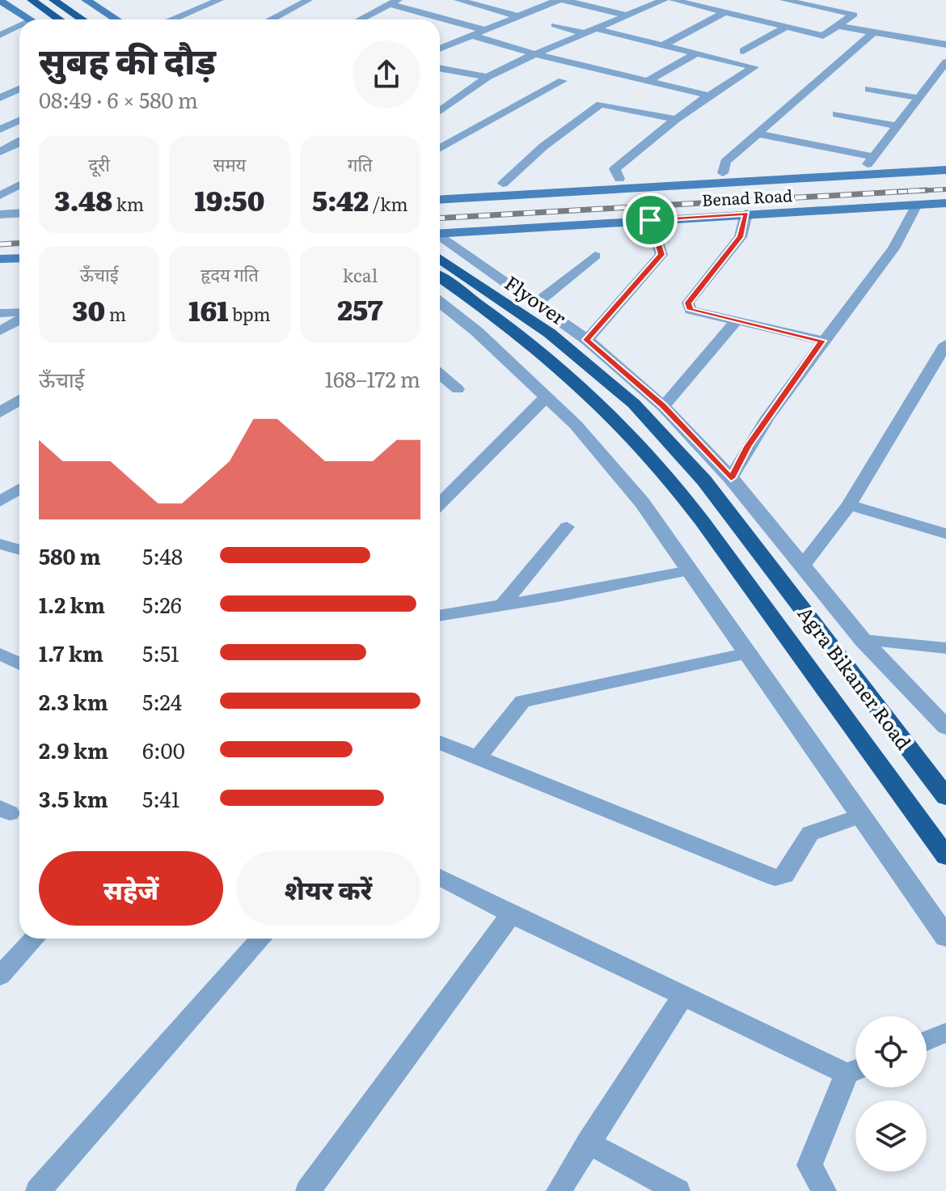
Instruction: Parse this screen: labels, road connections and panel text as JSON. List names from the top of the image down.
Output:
{
  "streets": {
    "highway": ["Flyover", "Agra Bikaner Road"],
    "main road": ["Benad Road"]
  },
  "crossings": [
    ["Flyover", "Agra Bikaner Road"]
  ],
  "page": {
    "heading": ["सुबह की दौड़", "08:49 · 6 × 580 m"],
    "stats": [
      ["दूरी", "3.48 km"],
      ["समय", "19:50"],
      ["गति", "5:42 /km"],
      ["ऊँचाई", "30 m"],
      ["हृदय गति", "161 bpm"],
      ["kcal", "257"]
    ],
    "chart": ["ऊँचाई", "168–172 m"],
    "list": [
      {
        "name": "580 m",
        "note": "5:48"
      },
      {
        "name": "1.2 km",
        "note": "5:26"
      },
      {
        "name": "1.7 km",
        "note": "5:51"
      },
      {
        "name": "2.3 km",
        "note": "5:24"
      },
      {
        "name": "2.9 km",
        "note": "6:00"
      },
      {
        "name": "3.5 km",
        "note": "5:41"
      }
    ],
    "buttons": ["सहेजें", "शेयर करें"]
  }
}
